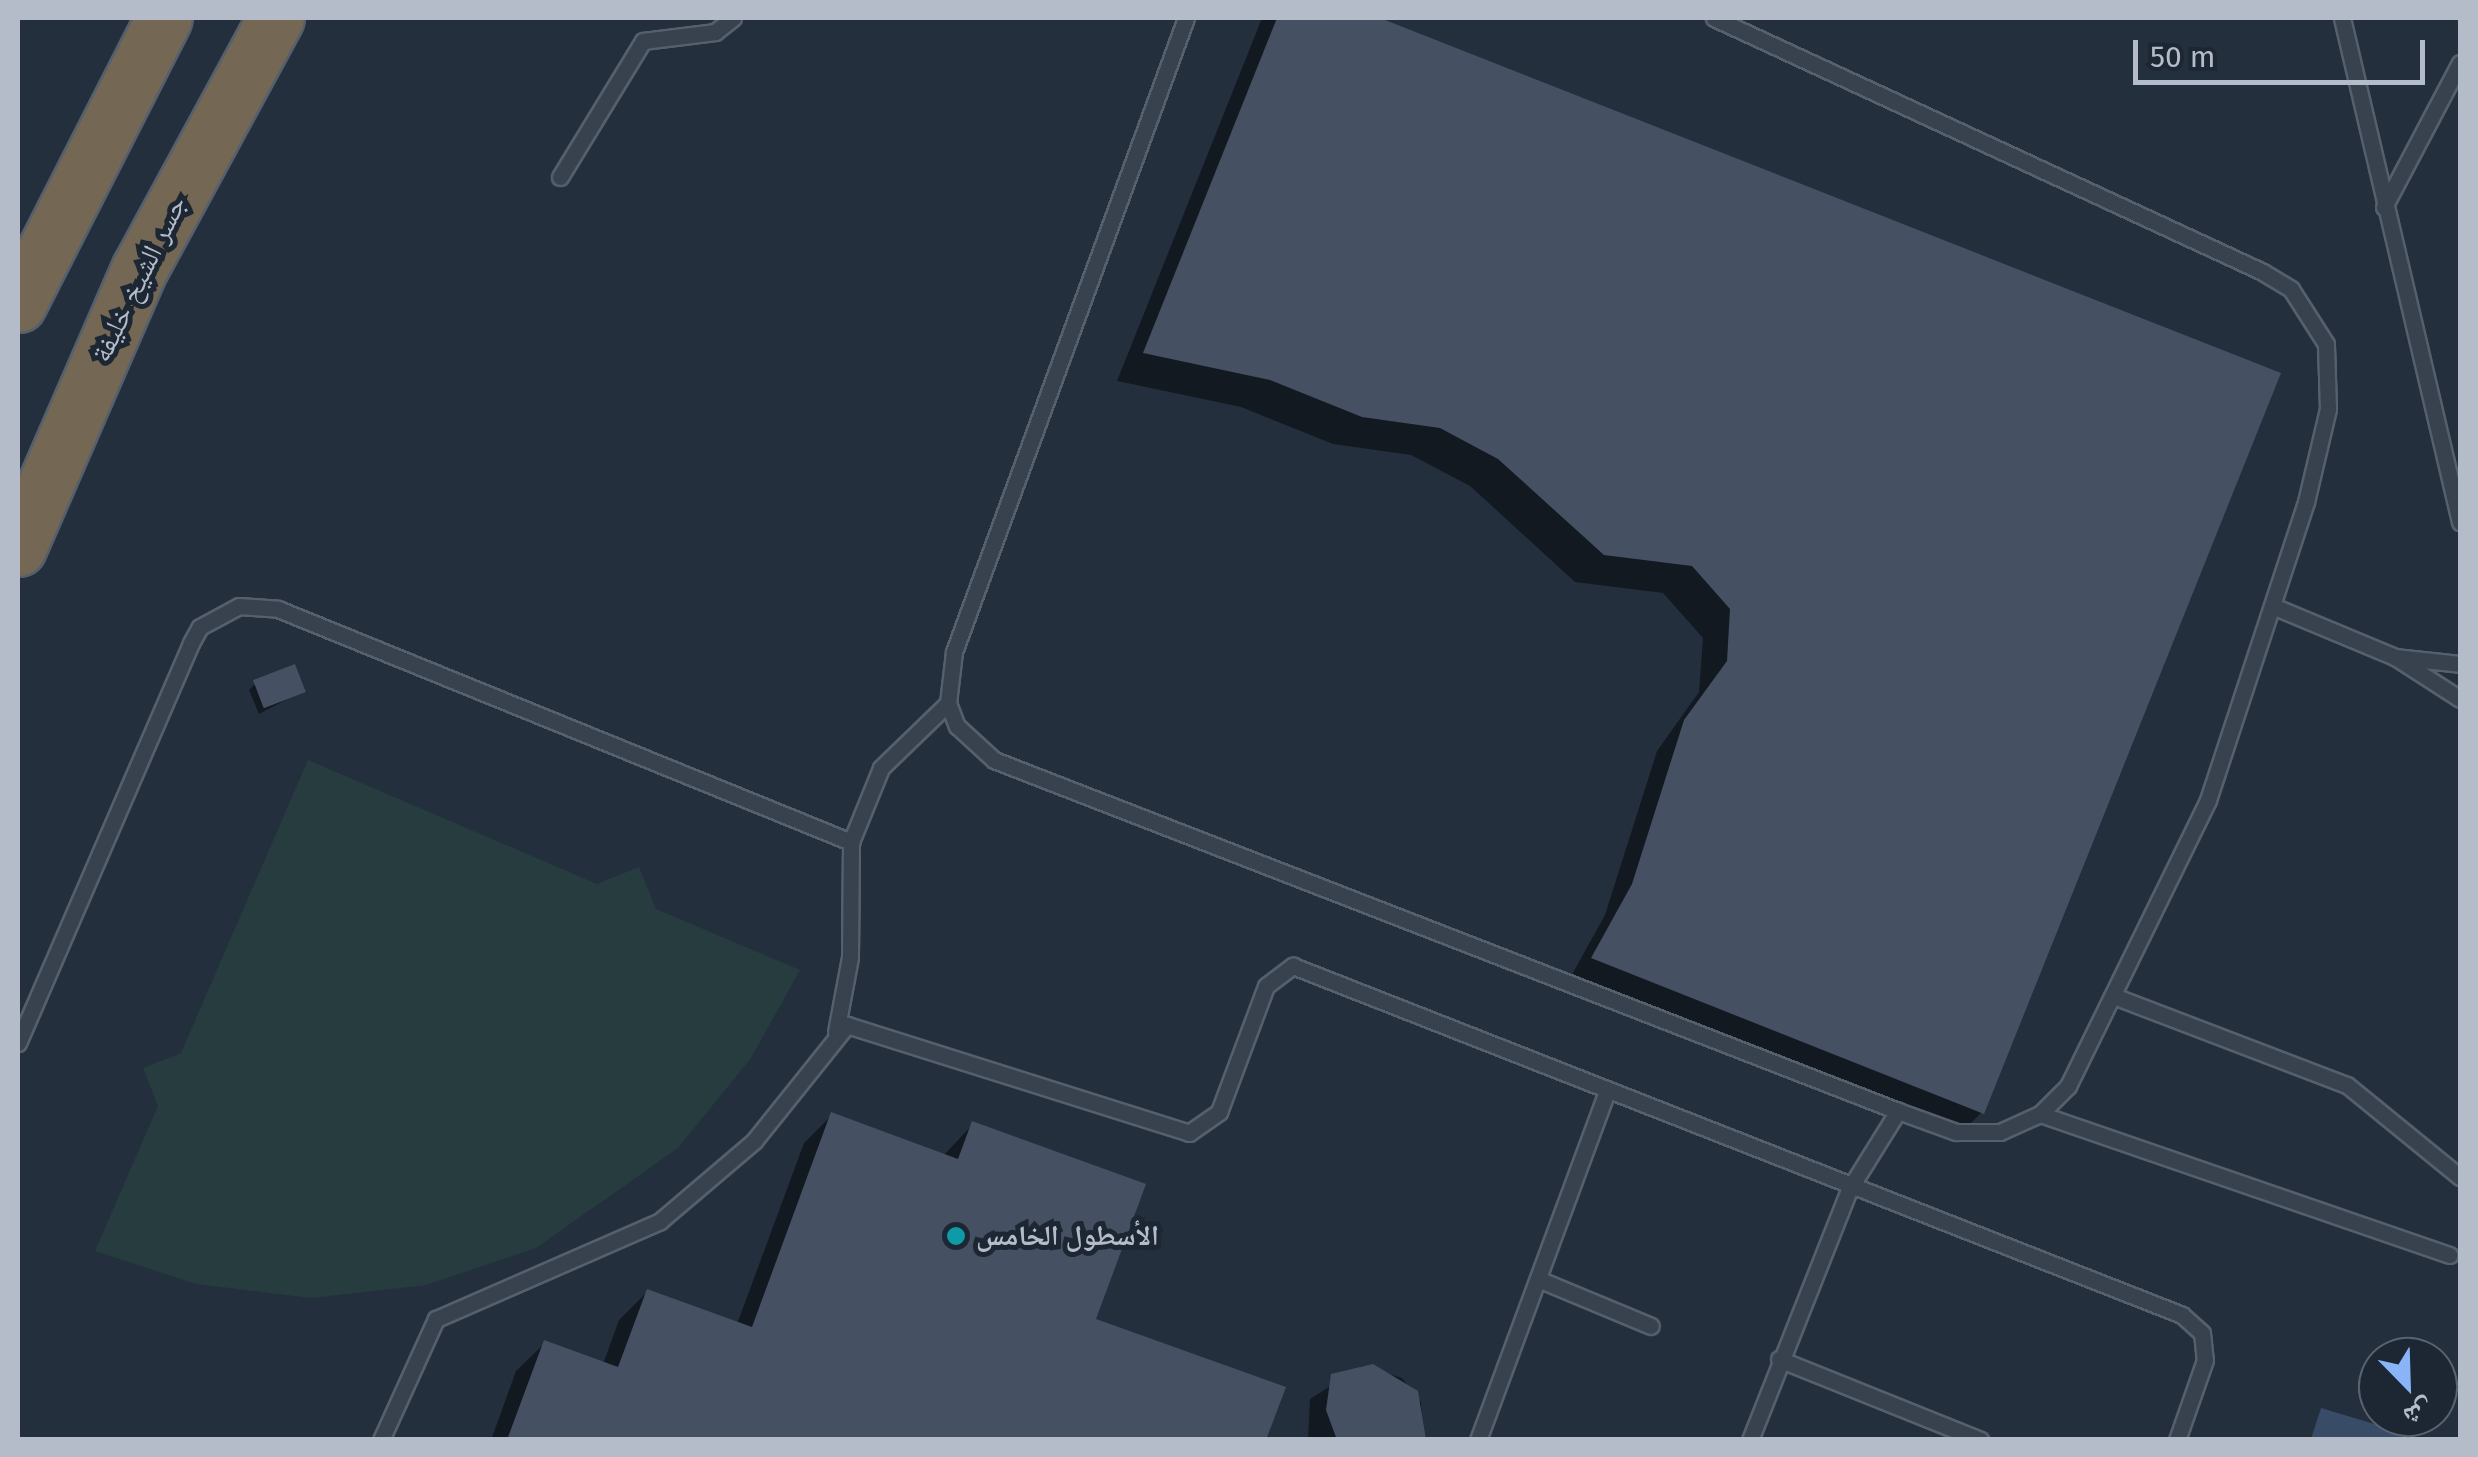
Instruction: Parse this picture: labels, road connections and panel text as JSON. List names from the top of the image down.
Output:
{
  "streets": {
    "highway": ["جسر الشيخ خليفة"]
  },
  "places": ["الأسطول الخامس"],
  "scale_bar": "50 m",
  "north": "bottom right"
}
